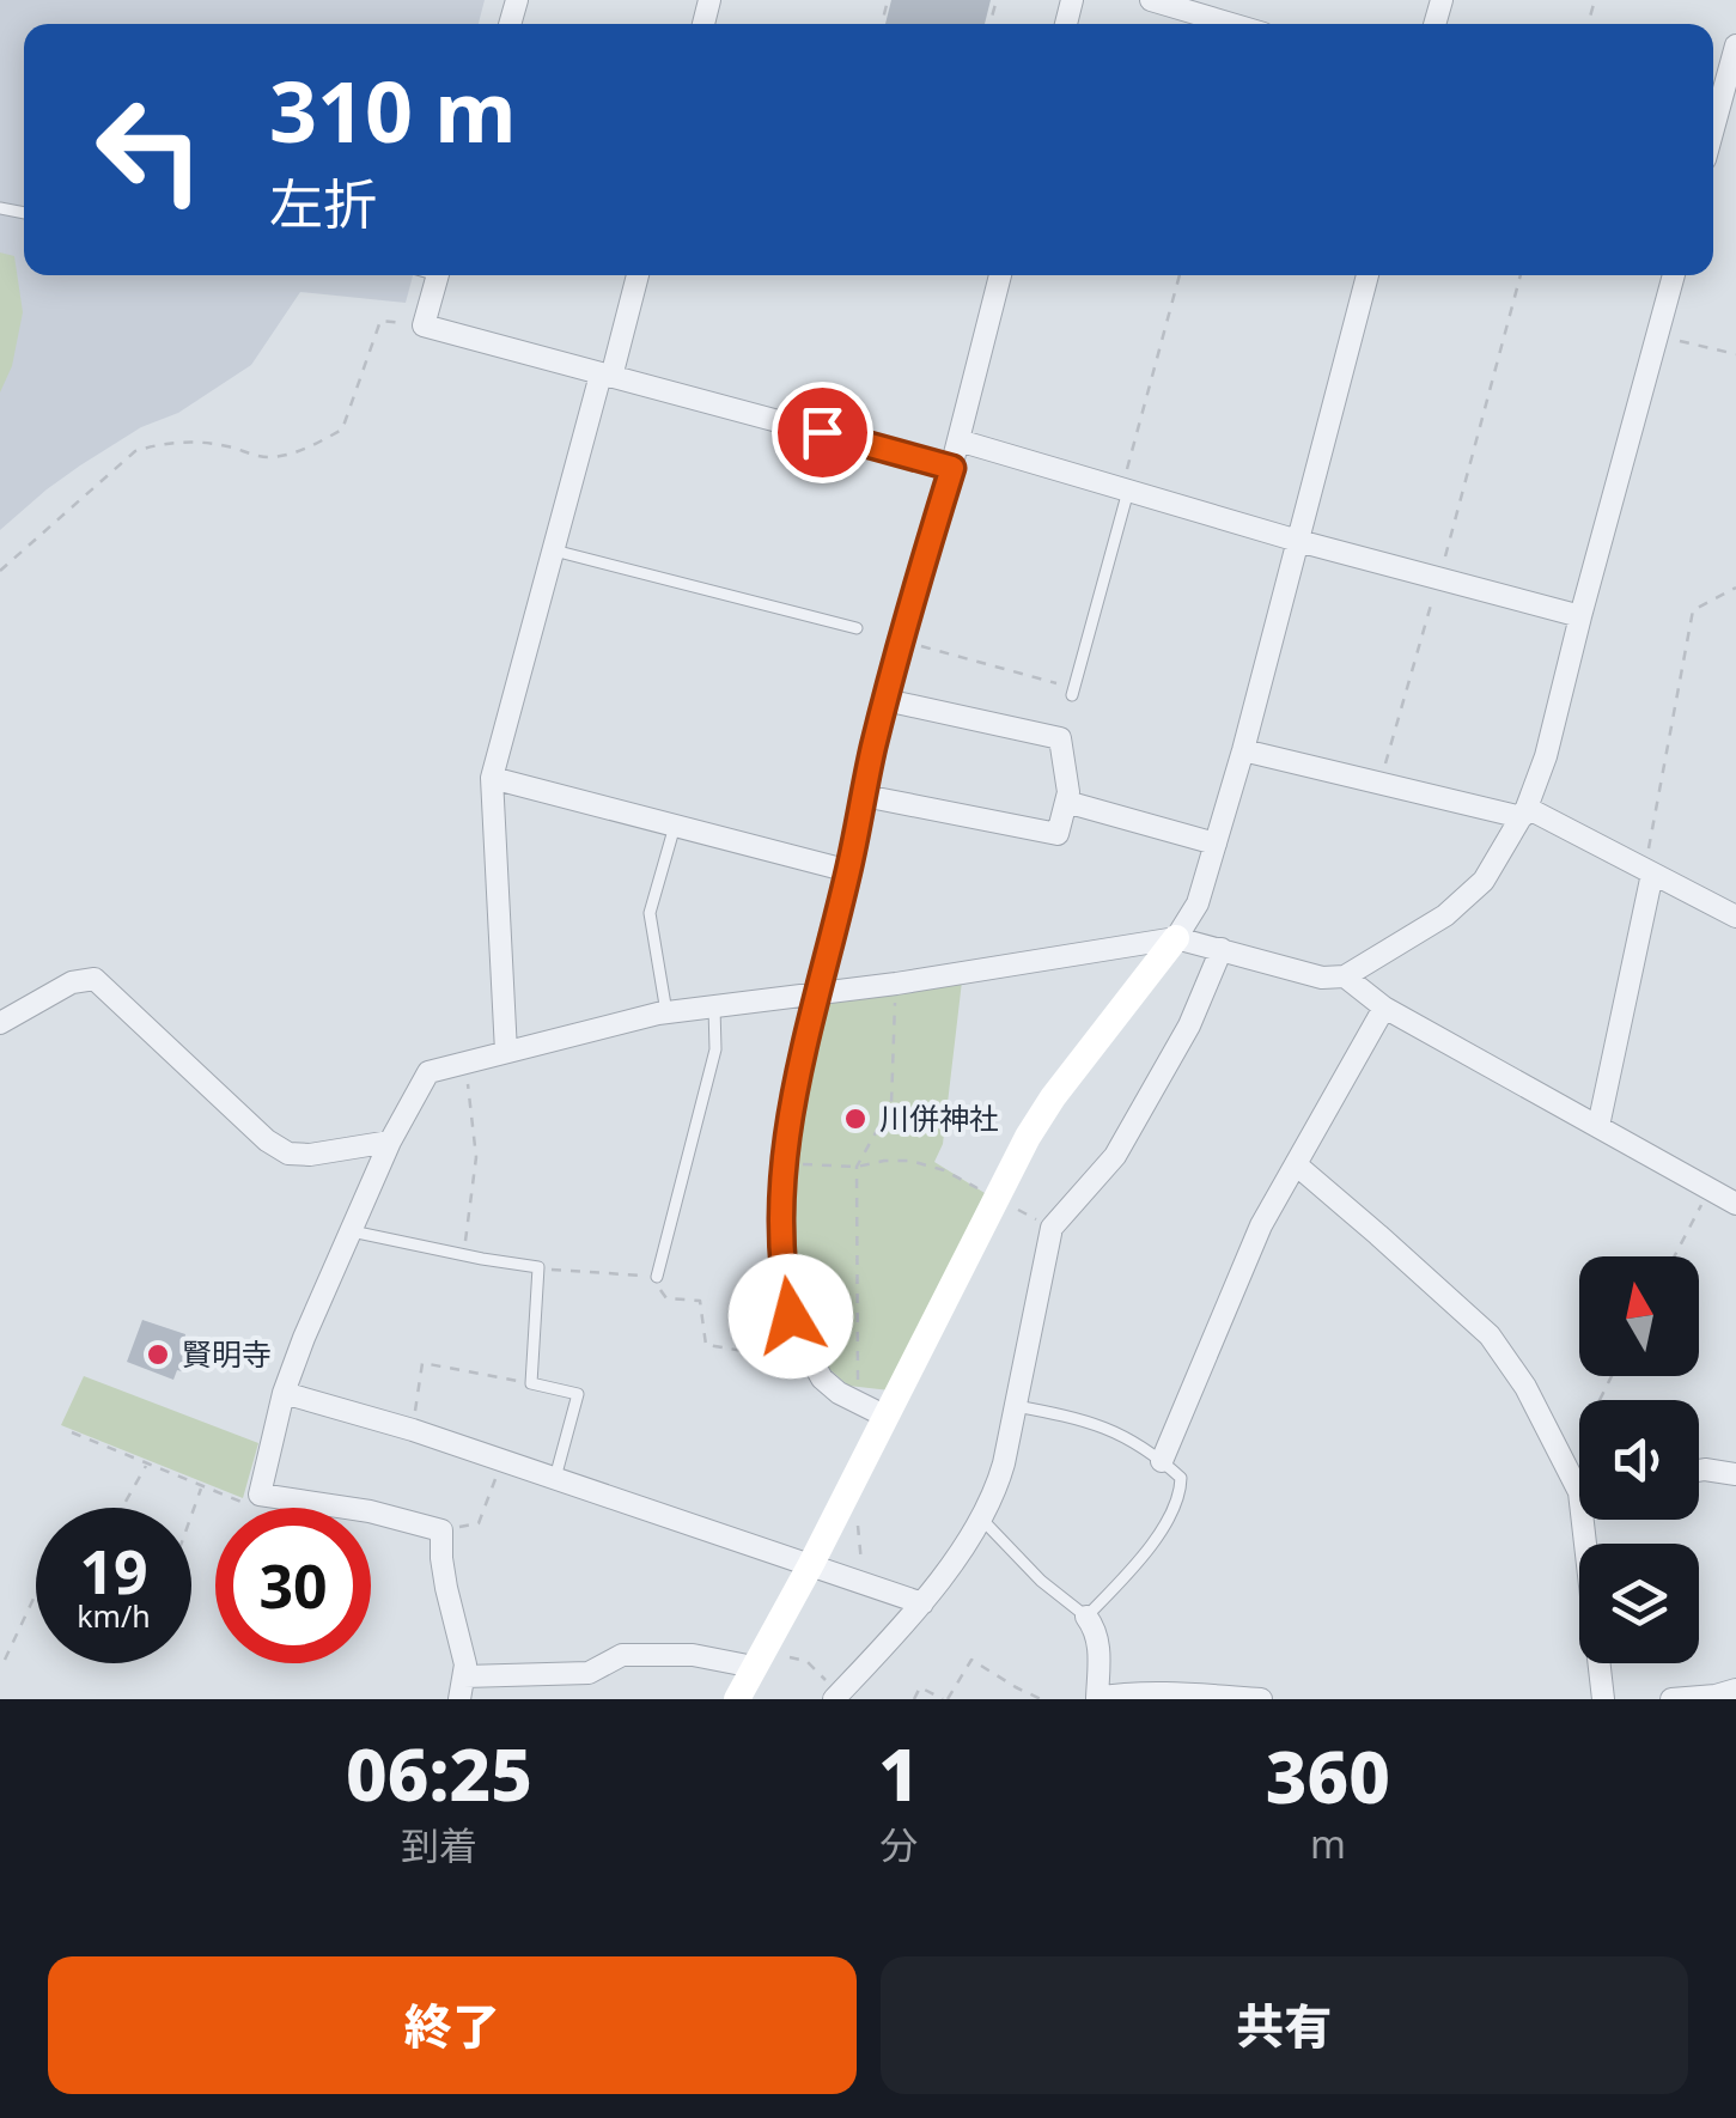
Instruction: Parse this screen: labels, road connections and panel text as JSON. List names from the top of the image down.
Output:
{
  "places": ["川併神社", "賢明寺"],
  "north": "top",
  "page": {
    "turn": ["310 m", "左折"],
    "speed": "19 km/h",
    "limit": "30",
    "eta": [
      "06:25",
      "到着",
      "1",
      "分",
      "360",
      "m"
    ],
    "buttons": ["終了", "共有"]
  }
}
